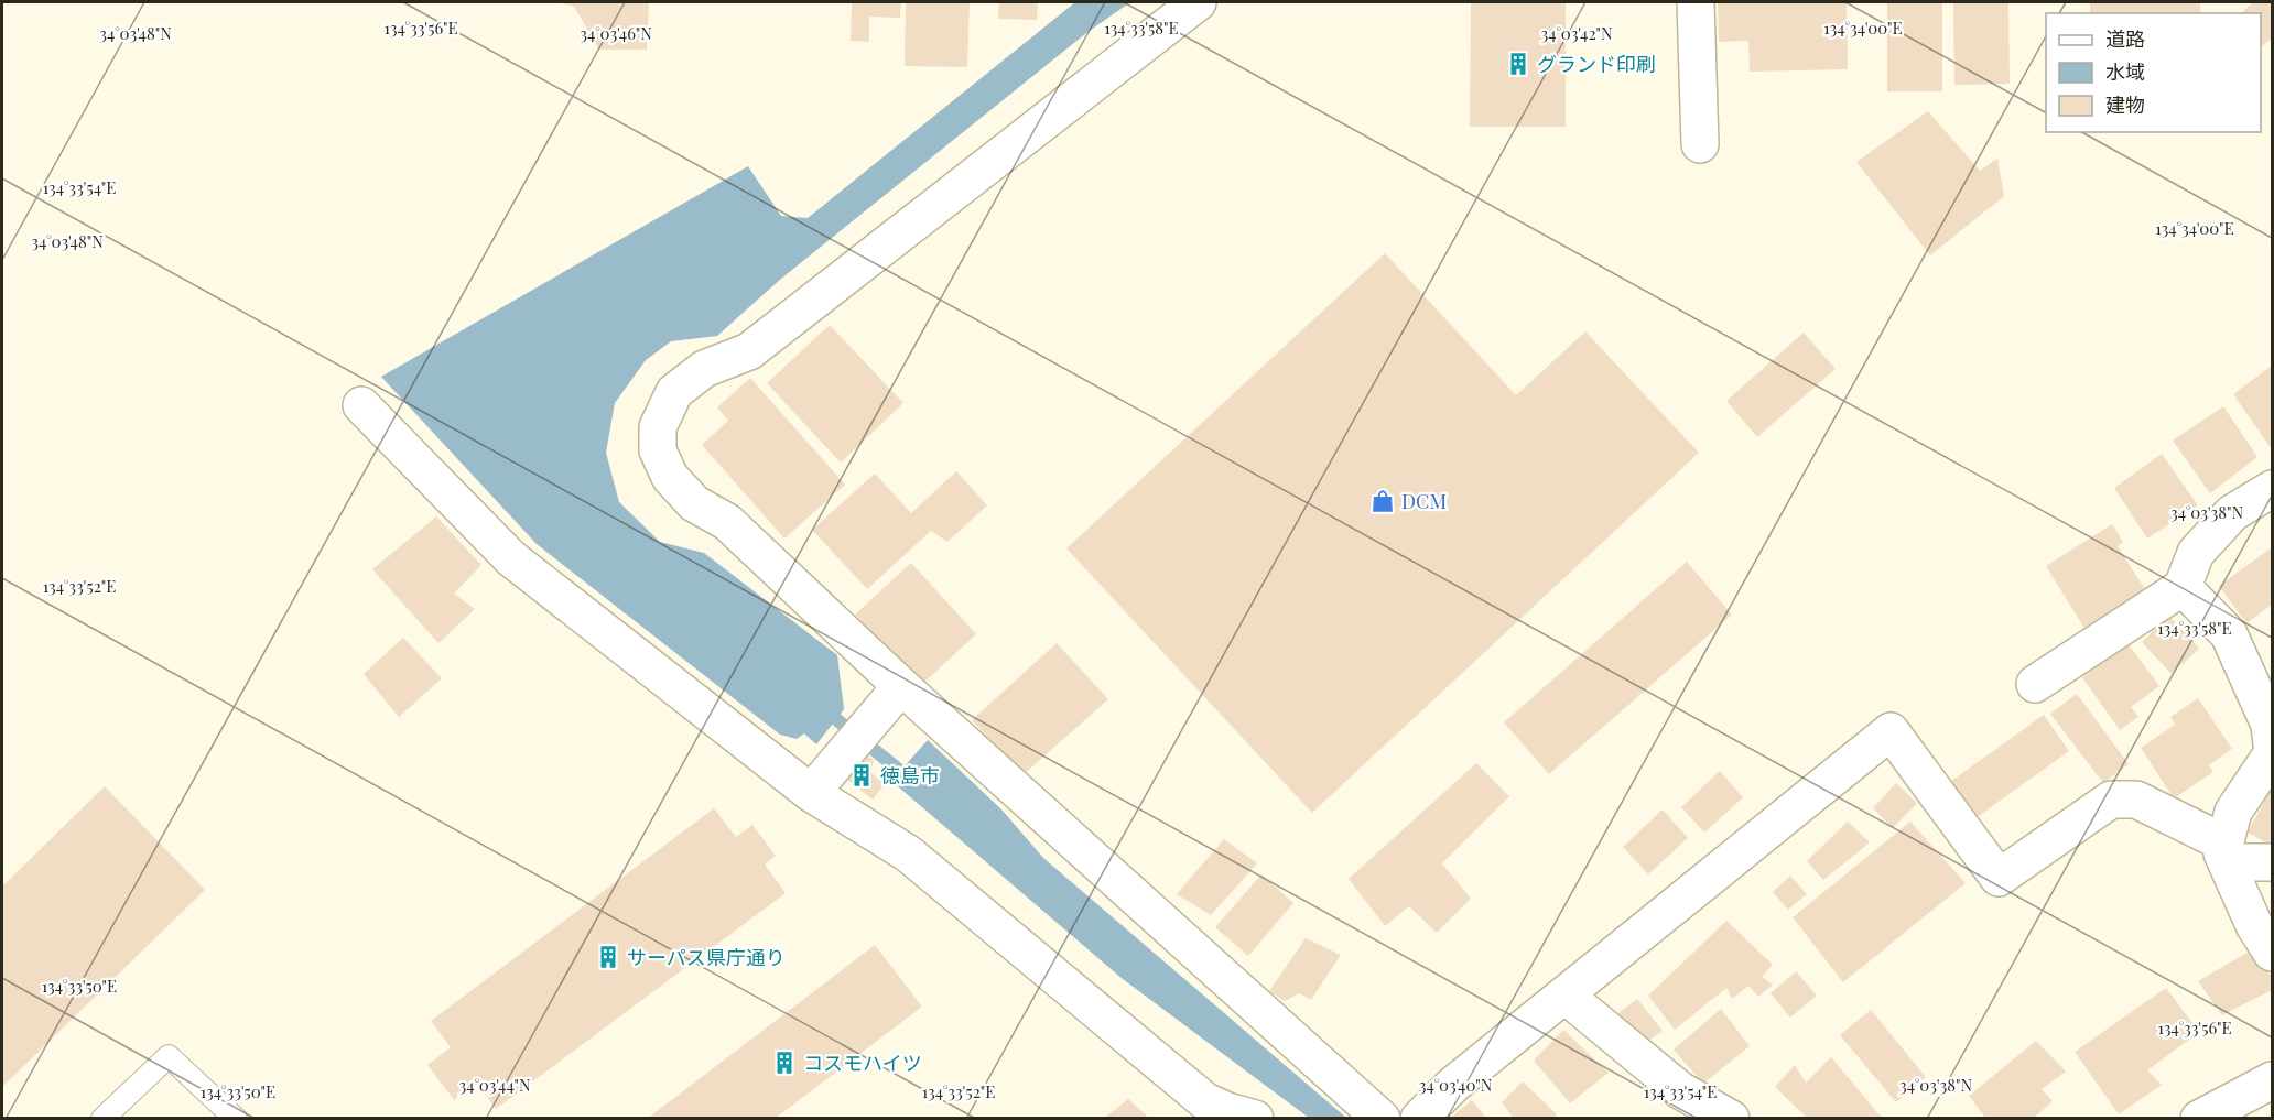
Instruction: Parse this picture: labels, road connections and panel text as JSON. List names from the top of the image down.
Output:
{
  "places": {
    "building": [
      "グランド印刷",
      "徳島市",
      "サーパス県庁通り",
      "コスモハイツ"
    ],
    "shop": ["DCM"]
  },
  "legend": ["道路", "水域", "建物"],
  "coordinates": [
    "134°33'56\"E",
    "134°33'58\"E",
    "134°34'00\"E",
    "34°03'42\"N",
    "34°03'48\"N",
    "34°03'46\"N",
    "134°33'54\"E",
    "34°03'38\"N",
    "134°33'52\"E",
    "134°33'50\"E",
    "34°03'44\"N",
    "34°03'40\"N"
  ]
}
